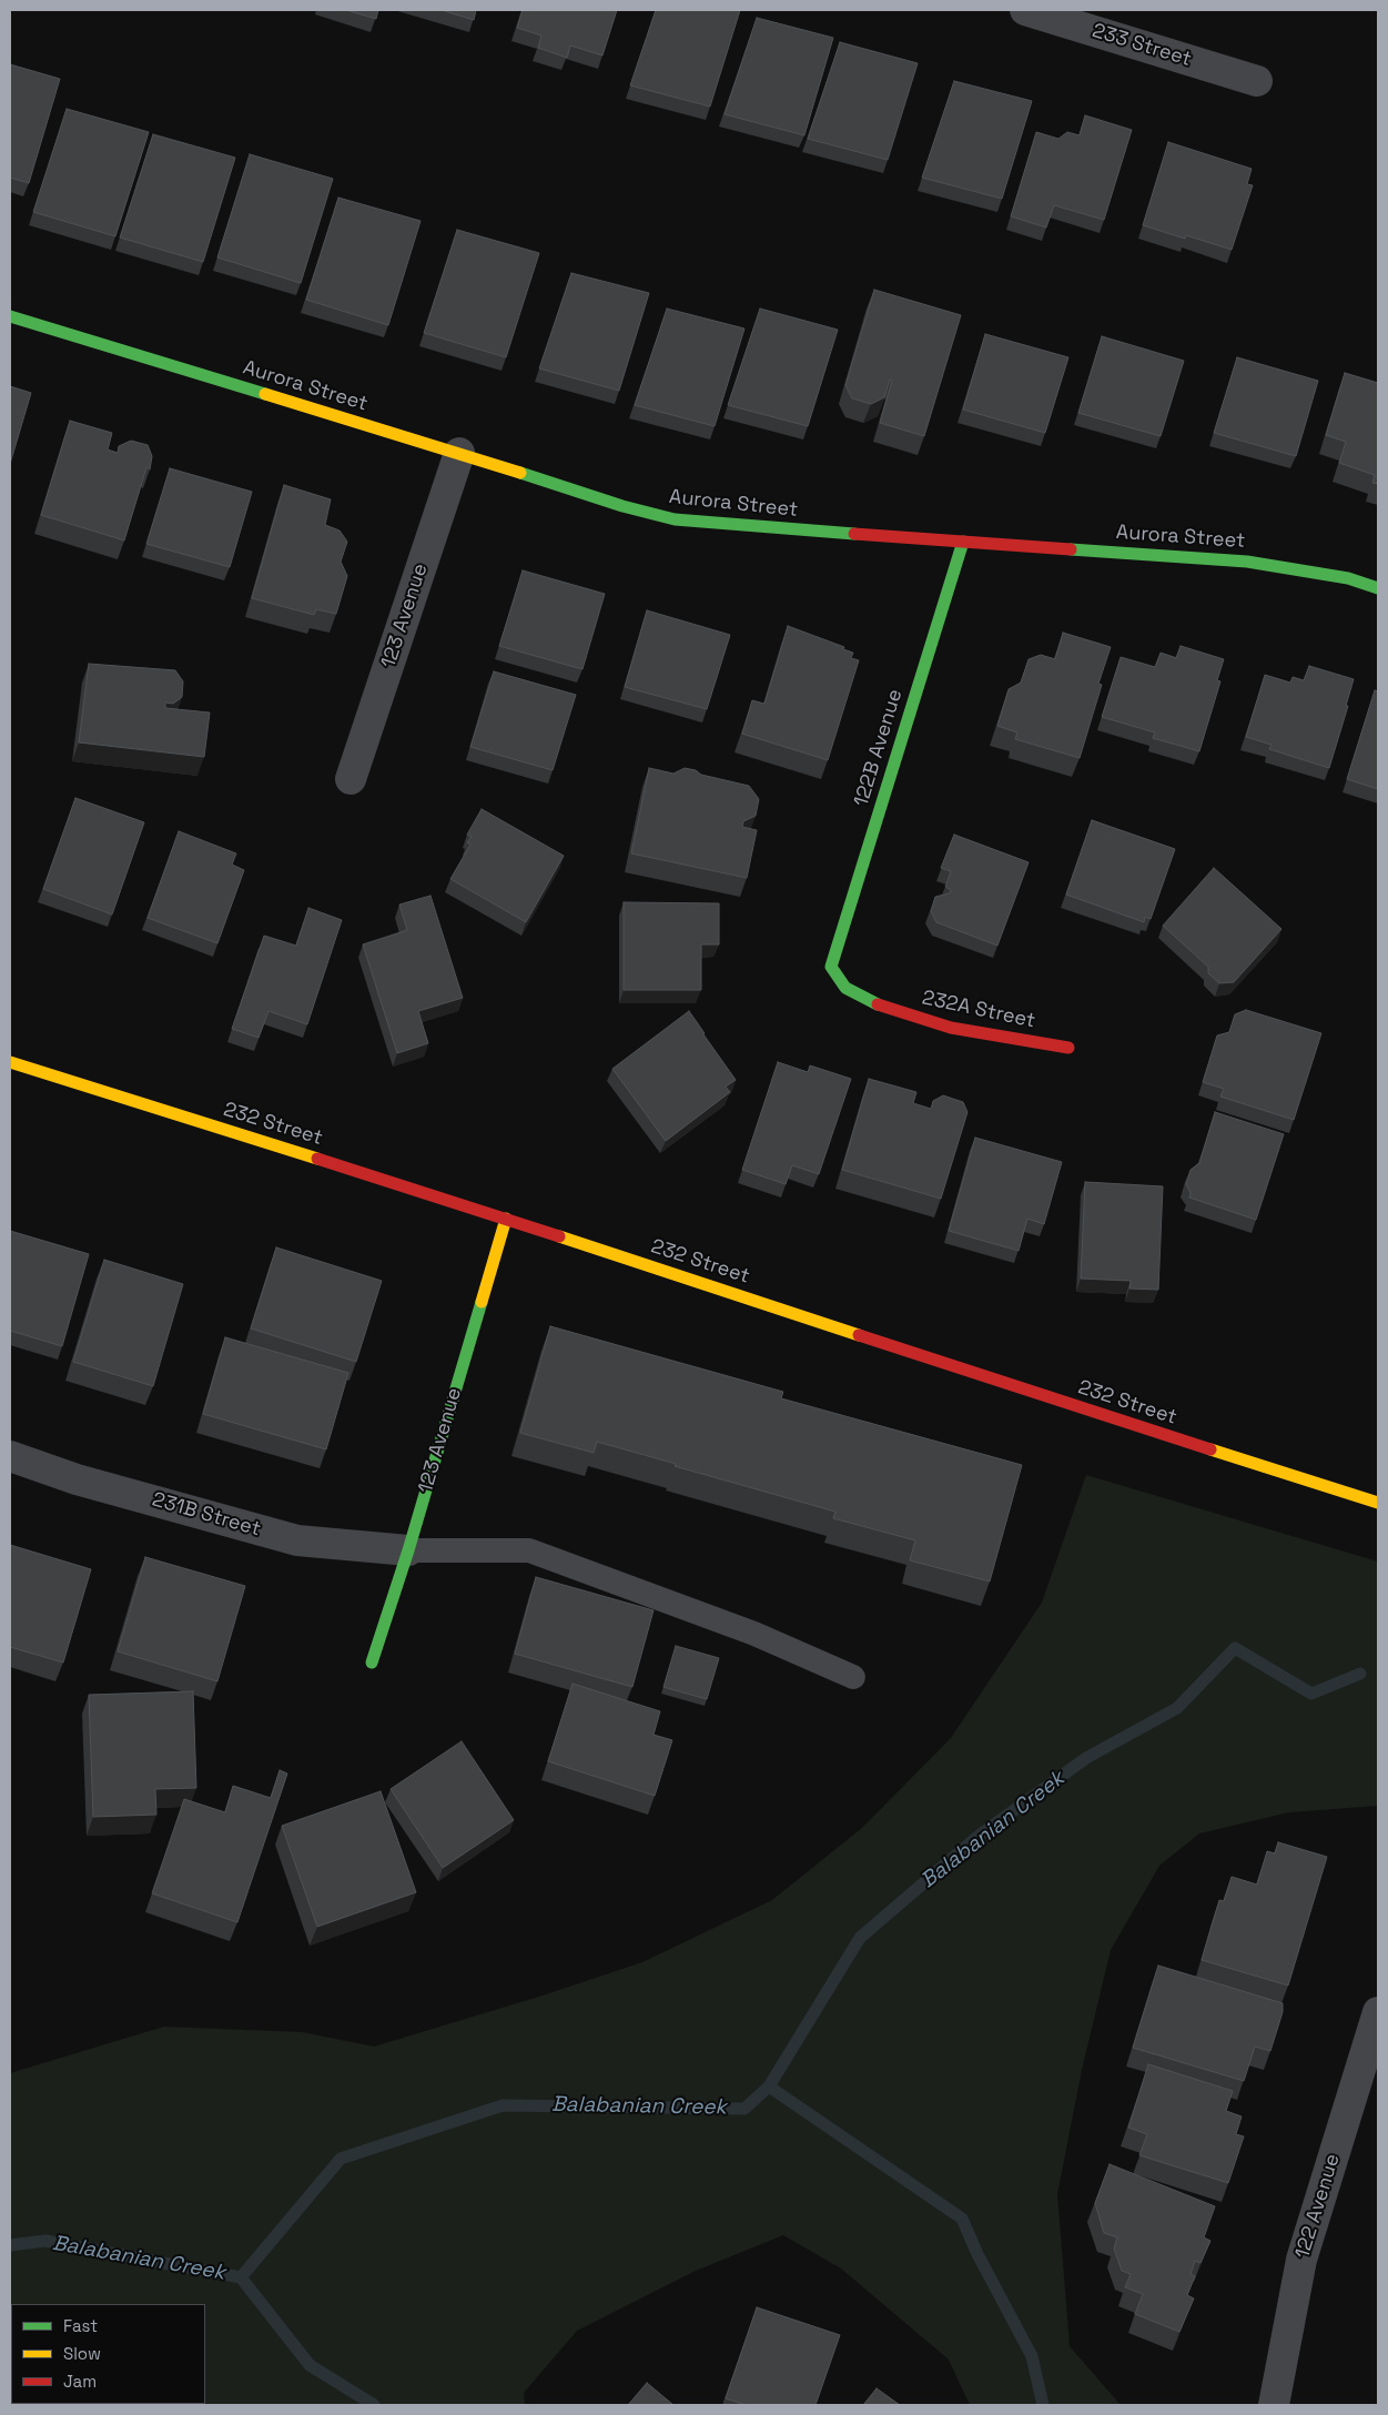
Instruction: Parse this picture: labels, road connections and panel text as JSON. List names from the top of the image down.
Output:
{
  "streets": {
    "street": [
      "233 Street",
      "Aurora Street",
      "123 Avenue",
      "122B Avenue",
      "232A Street",
      "232 Street",
      "231B Street",
      "122 Avenue"
    ]
  },
  "crossings": [
    ["Aurora Street", "123 Avenue"],
    ["Aurora Street", "122B Avenue"],
    ["123 Avenue", "232 Street"],
    ["123 Avenue", "231B Street"],
    ["122B Avenue", "232A Street"]
  ],
  "water": ["Balabanian Creek"],
  "legend": ["Fast", "Slow", "Jam"]
}
